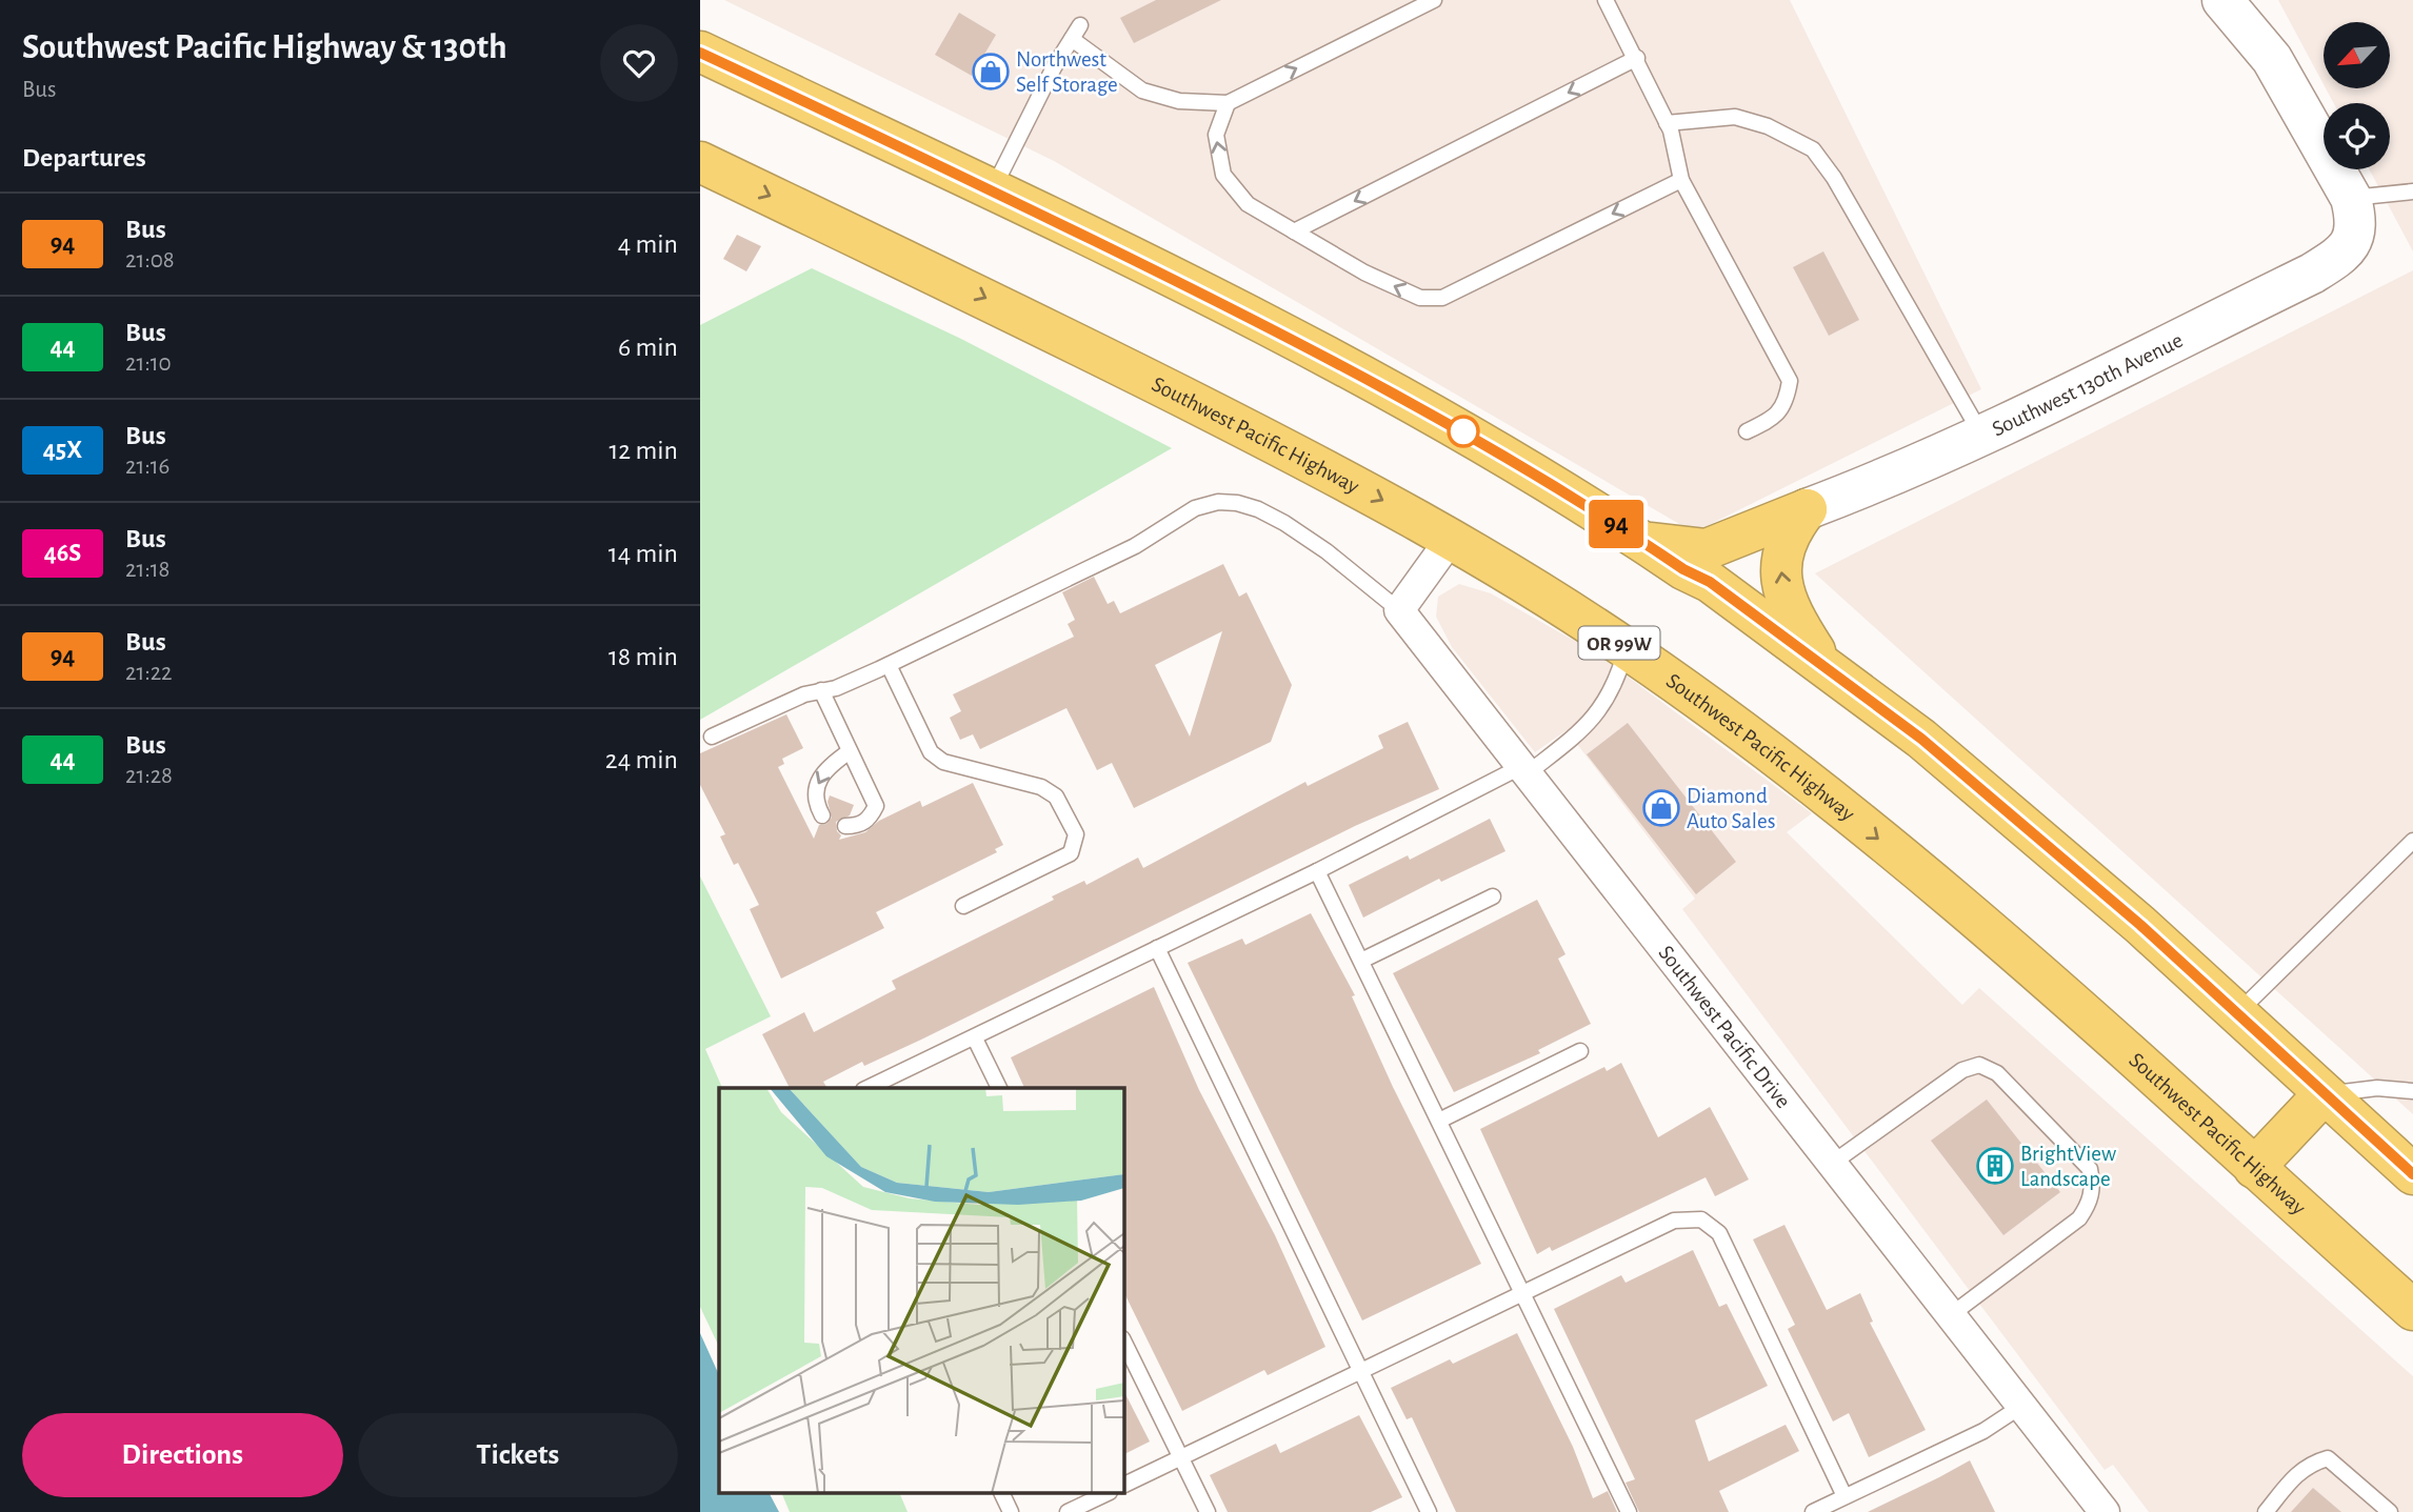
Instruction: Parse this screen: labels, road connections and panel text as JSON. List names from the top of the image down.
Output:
{
  "streets": {
    "highway": ["Southwest Pacific Highway", "OR 99W"],
    "street": ["Southwest 130th Avenue", "Southwest Pacific Drive"]
  },
  "places": {
    "shop": ["Northwest Self Storage", "Diamond Auto Sales"],
    "building": ["BrightView Landscape"]
  },
  "lines": ["bus line 94"],
  "north": "bottom left",
  "page": {
    "heading": [
      ["Southwest Pacific Highway & 130th", "Bus"],
      "Departures"
    ],
    "on_map": "94",
    "list": [
      {
        "mark": "94",
        "name": "Bus",
        "note": "21:08",
        "value": "4 min"
      },
      {
        "mark": "44",
        "name": "Bus",
        "note": "21:10",
        "value": "6 min"
      },
      {
        "mark": "45X",
        "name": "Bus",
        "note": "21:16",
        "value": "12 min"
      },
      {
        "mark": "46S",
        "name": "Bus",
        "note": "21:18",
        "value": "14 min"
      },
      {
        "mark": "94",
        "name": "Bus",
        "note": "21:22",
        "value": "18 min"
      },
      {
        "mark": "44",
        "name": "Bus",
        "note": "21:28",
        "value": "24 min"
      }
    ],
    "buttons": ["Directions", "Tickets"]
  }
}
